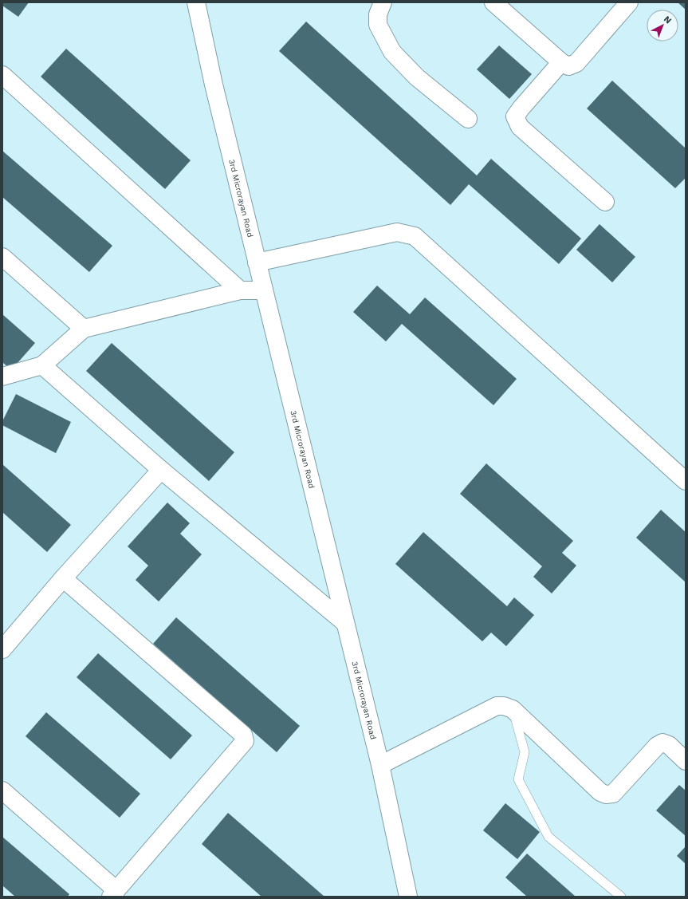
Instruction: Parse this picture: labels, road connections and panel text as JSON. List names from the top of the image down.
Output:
{
  "streets": {
    "street": ["3rd Microrayan Road"]
  },
  "north": "top right"
}
